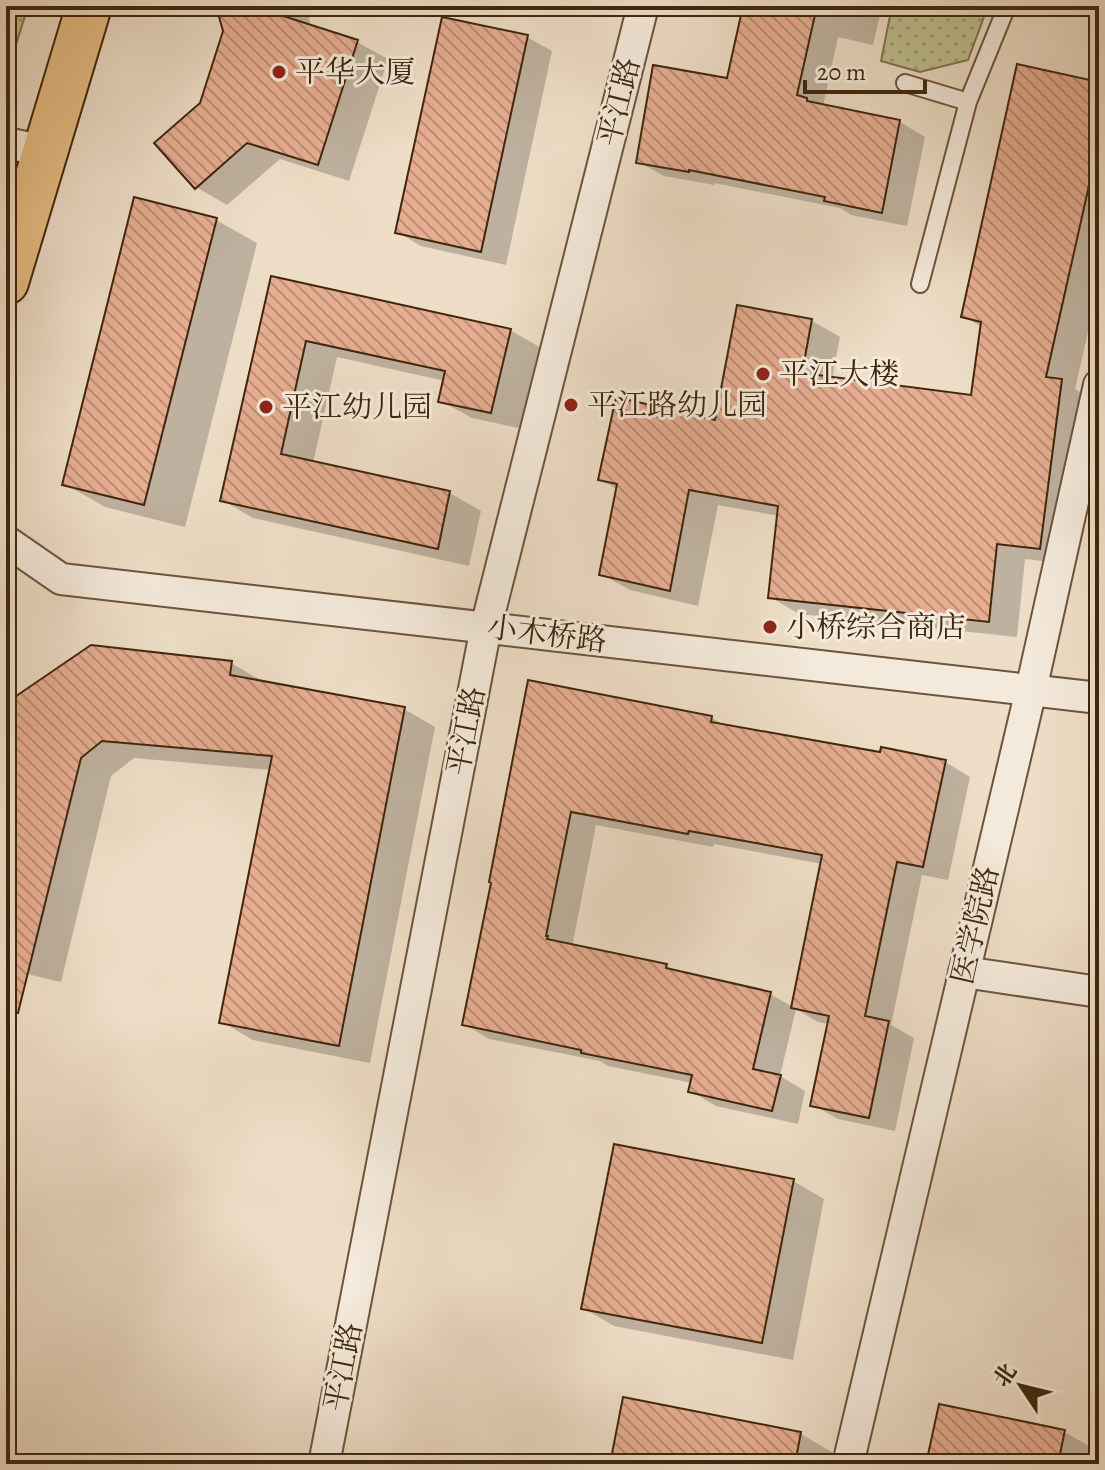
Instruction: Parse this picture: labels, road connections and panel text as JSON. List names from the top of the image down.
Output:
{
  "streets": {
    "street": ["平江路", "小木桥路", "医学院路"]
  },
  "crossings": [
    ["平江路", "小木桥路"],
    ["小木桥路", "医学院路"]
  ],
  "places": [
    "平华大厦",
    "平江大楼",
    "平江路幼儿园",
    "平江幼儿园",
    "小桥综合商店"
  ],
  "scale_bar": "20 m",
  "north": "top left"
}
